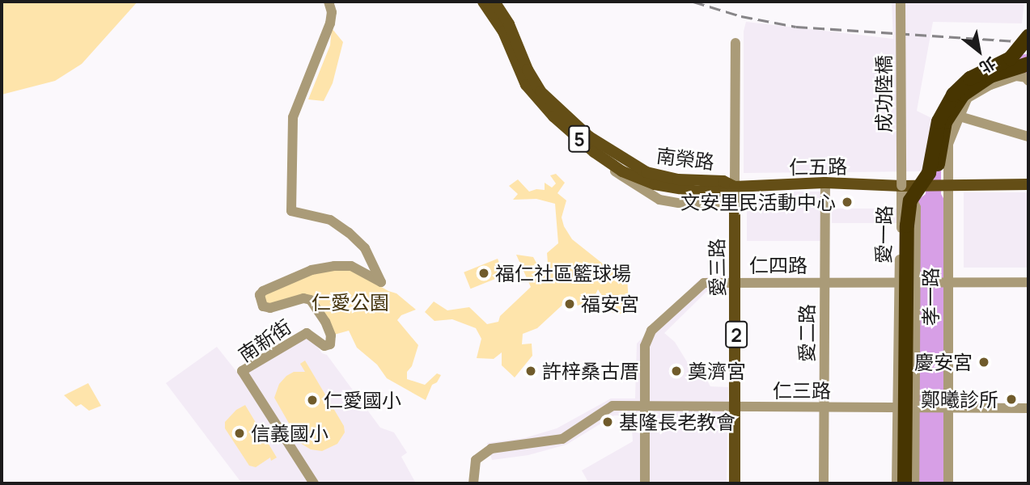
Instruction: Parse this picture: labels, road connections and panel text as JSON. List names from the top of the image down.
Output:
{
  "streets": {
    "main road": [
      "5",
      "南榮路",
      "仁五路",
      "愛三路",
      "2"
    ],
    "street": [
      "成功陸橋",
      "愛一路",
      "仁四路",
      "孝一路",
      "愛二路",
      "南新街",
      "仁三路"
    ]
  },
  "crossings": [
    ["成功陸橋", "仁五路"],
    ["成功陸橋", "愛一路"],
    ["南榮路", "仁五路"],
    ["南榮路", "愛三路"],
    ["仁五路", "愛一路"],
    ["仁五路", "愛三路"],
    ["仁五路", "孝一路"],
    ["仁五路", "愛二路"],
    ["愛一路", "仁四路"],
    ["愛一路", "仁三路"],
    ["仁四路", "愛三路"],
    ["仁四路", "孝一路"],
    ["仁四路", "愛二路"],
    ["仁四路", "仁三路"],
    ["愛三路", "仁三路"],
    ["孝一路", "仁三路"],
    ["愛二路", "仁三路"]
  ],
  "parks": ["仁愛公園"],
  "places": [
    "文安里民活動中心",
    "福仁社區籃球場",
    "福安宮",
    "慶安宮",
    "許梓桑古厝",
    "奠濟宮",
    "鄭曦診所",
    "仁愛國小",
    "基隆長老教會",
    "信義國小"
  ],
  "north": "bottom right"
}
